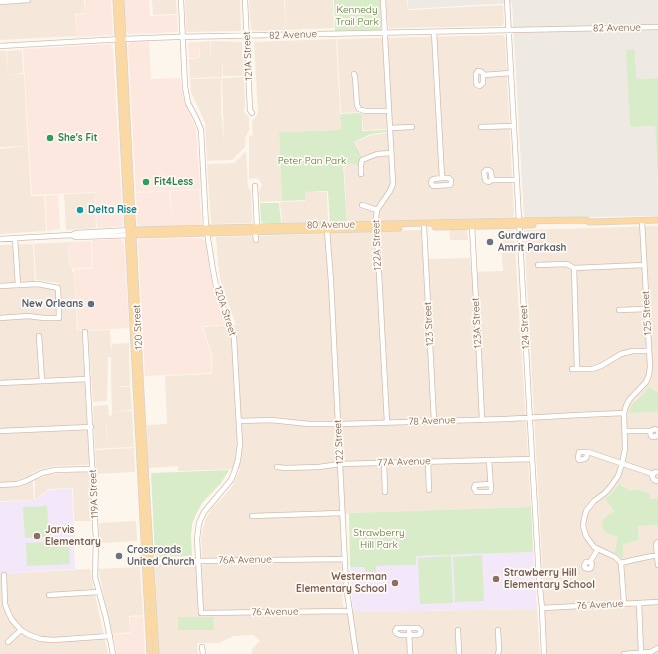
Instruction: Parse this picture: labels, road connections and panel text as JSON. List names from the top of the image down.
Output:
{
  "streets": {
    "main road": ["80 Avenue", "120 Street"],
    "street": [
      "82 Avenue",
      "121A Street",
      "122A Street",
      "120A Street",
      "125 Street",
      "123A Street",
      "123 Street",
      "124 Street",
      "78 Avenue",
      "122 Street",
      "77A Avenue",
      "119A Street",
      "76A Avenue",
      "76 Avenue"
    ]
  },
  "crossings": [
    ["82 Avenue", "121A Street"],
    ["82 Avenue", "122A Street"],
    ["82 Avenue", "120A Street"],
    ["82 Avenue", "120 Street"],
    ["82 Avenue", "124 Street"],
    ["80 Avenue", "122A Street"],
    ["80 Avenue", "120A Street"],
    ["80 Avenue", "125 Street"],
    ["80 Avenue", "123A Street"],
    ["80 Avenue", "123 Street"],
    ["80 Avenue", "120 Street"],
    ["80 Avenue", "124 Street"],
    ["80 Avenue", "122 Street"],
    ["122A Street", "78 Avenue"],
    ["120A Street", "78 Avenue"],
    ["120A Street", "76A Avenue"],
    ["120A Street", "76 Avenue"],
    ["125 Street", "78 Avenue"],
    ["123A Street", "78 Avenue"],
    ["123 Street", "78 Avenue"],
    ["120 Street", "76A Avenue"],
    ["124 Street", "78 Avenue"],
    ["124 Street", "77A Avenue"],
    ["124 Street", "76 Avenue"],
    ["78 Avenue", "122 Street"],
    ["122 Street", "77A Avenue"],
    ["122 Street", "76A Avenue"],
    ["122 Street", "76 Avenue"]
  ],
  "parks": ["Kennedy Trail Park", "Peter Pan Park", "Strawberry Hill Park"],
  "places": [
    "She's Fit",
    "Fit4Less",
    "Delta Rise",
    "Gurdwara Amrit Parkash",
    "New Orleans",
    "Jarvis Elementary",
    "Crossroads United Church",
    "Strawberry Hill Elementary School",
    "Westerman Elementary School"
  ]
}
